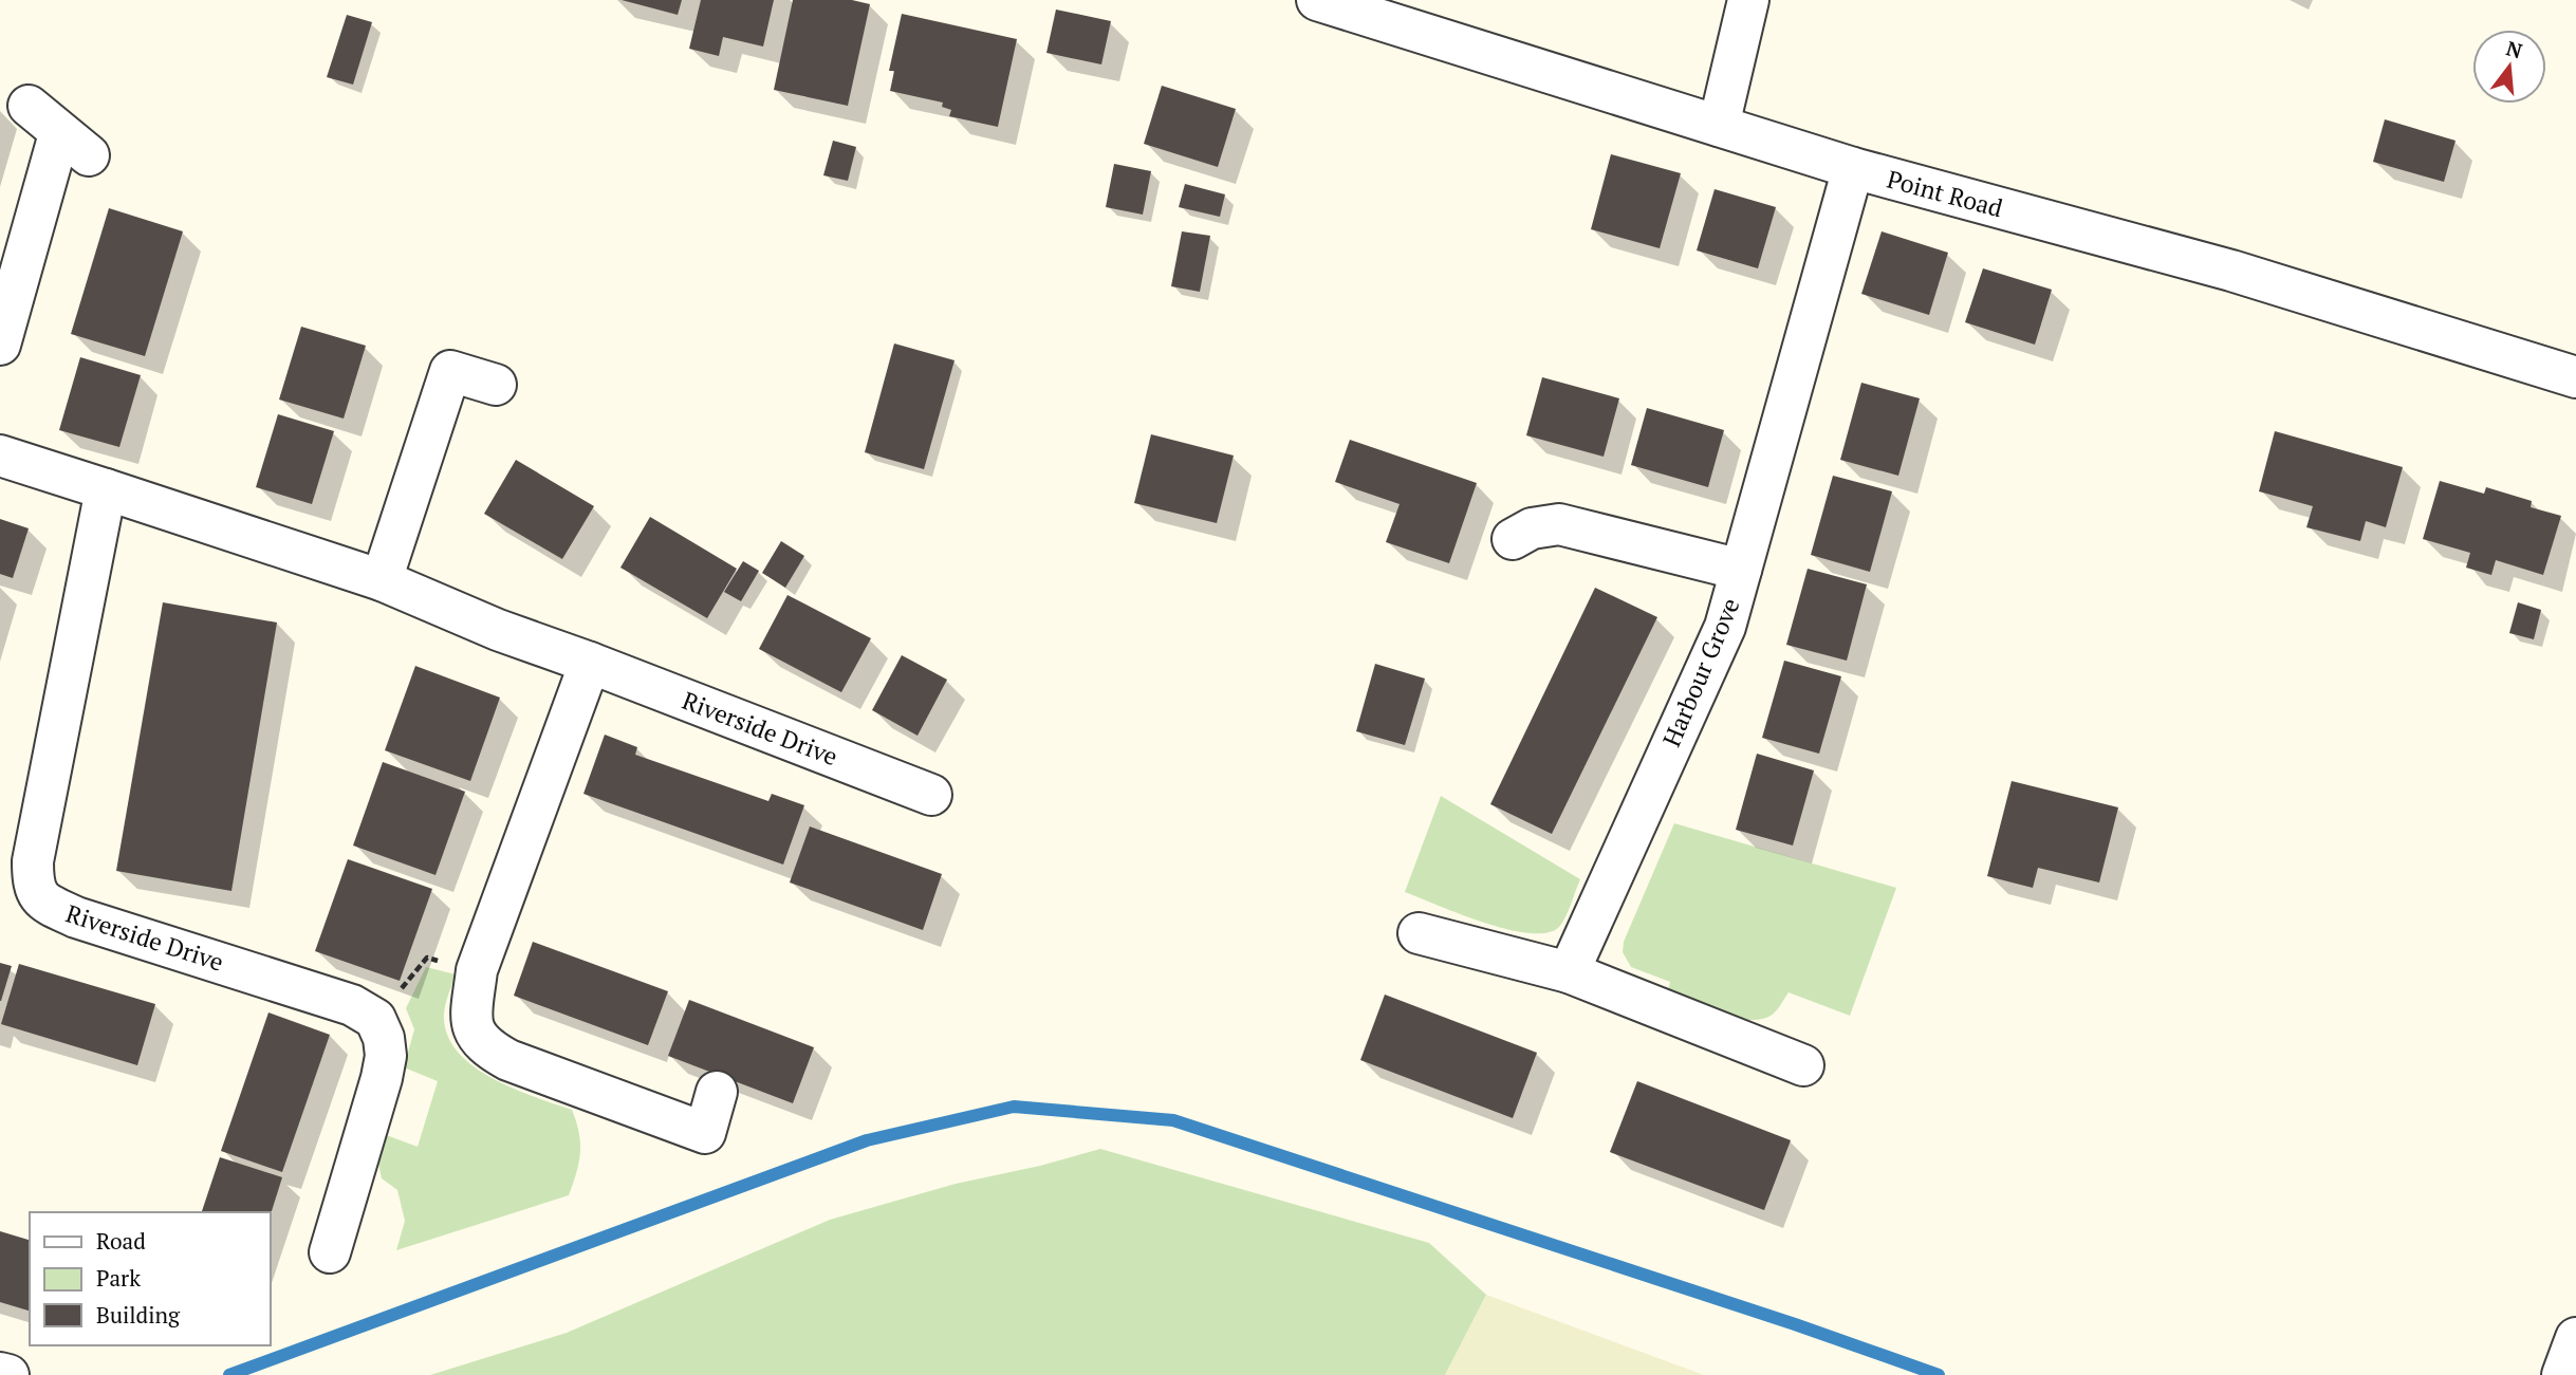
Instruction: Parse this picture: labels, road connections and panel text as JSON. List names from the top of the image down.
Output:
{
  "streets": {
    "street": ["Point Road", "Harbour Grove", "Riverside Drive"]
  },
  "crossings": [
    ["Point Road", "Harbour Grove"]
  ],
  "legend": ["Road", "Park", "Building"],
  "north": "top"
}
